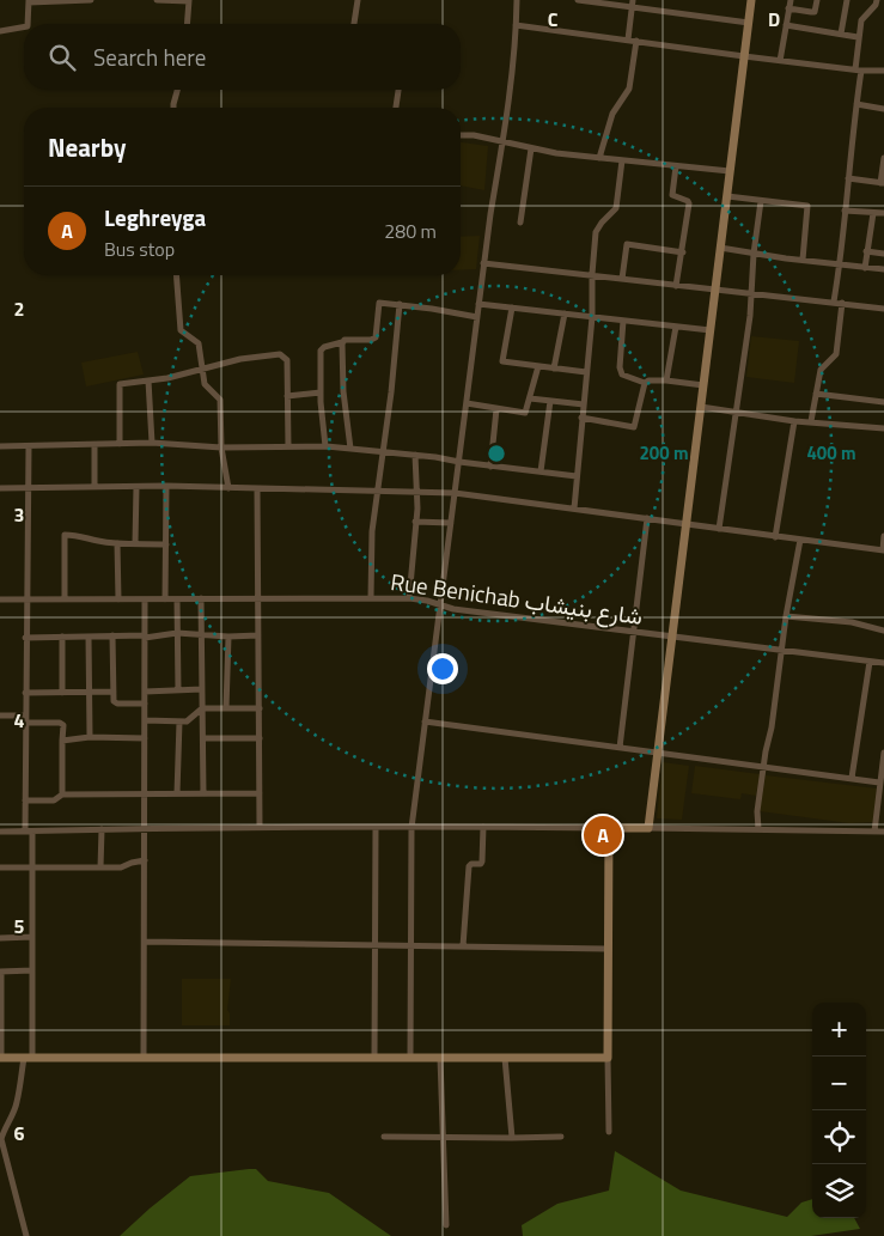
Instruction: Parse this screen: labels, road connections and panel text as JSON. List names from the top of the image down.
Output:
{
  "streets": {
    "street": ["Rue Benichab شارع بنيشاب"]
  },
  "page": {
    "search": "Search here",
    "heading": "Nearby",
    "list": [
      {
        "mark": "A",
        "name": "Leghreyga",
        "note": "Bus stop",
        "value": "280 m"
      }
    ],
    "pins": "A",
    "map_buttons": ["+", "−"]
  },
  "grid": {
    "columns": ["C", "D"],
    "rows": [
      "2",
      "3",
      "4",
      "5",
      "6"
    ]
  },
  "rings": ["200 m", "400 m"]
}
